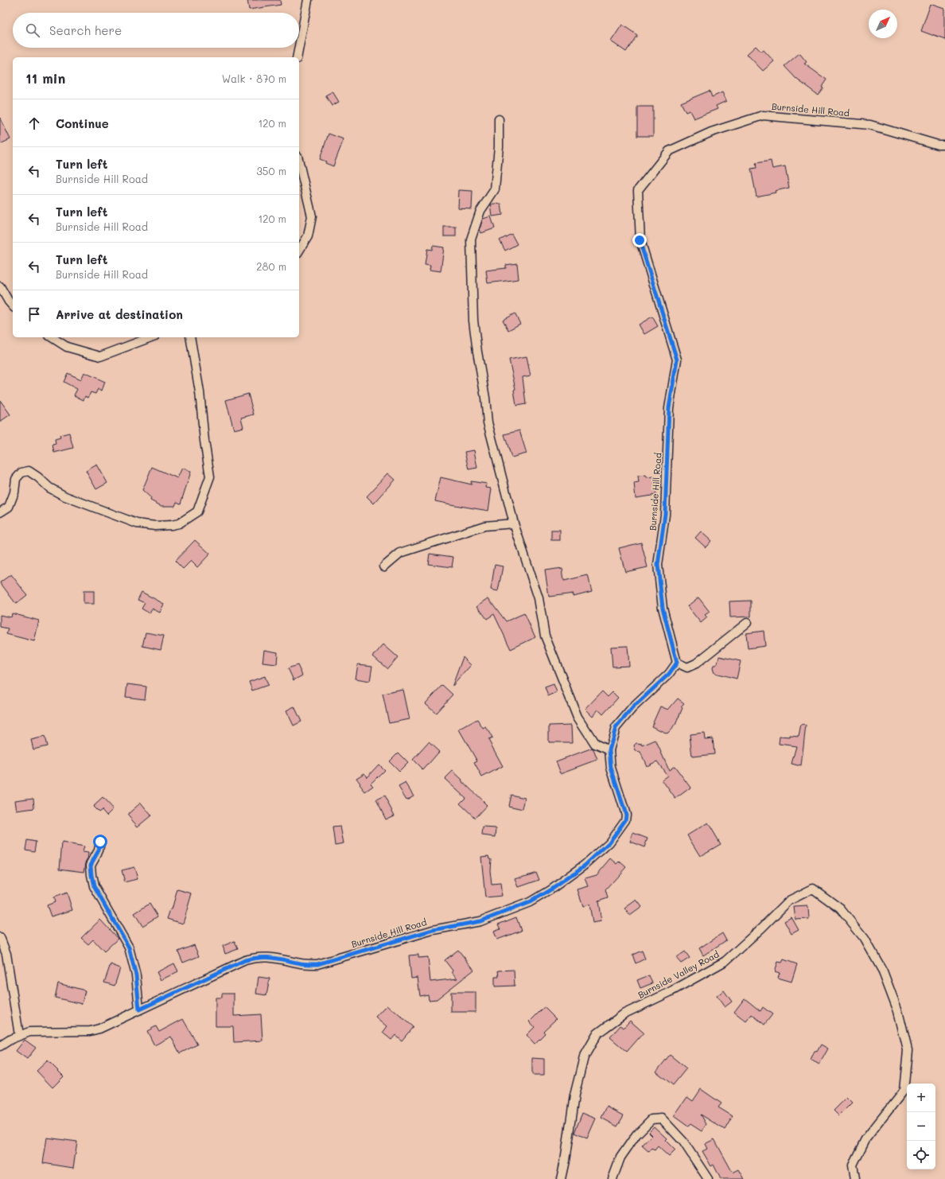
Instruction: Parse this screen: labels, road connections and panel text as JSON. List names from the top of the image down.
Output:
{
  "streets": {
    "street": ["Burnside Hill Road", "Burnside Valley Road"]
  },
  "north": "top right",
  "page": {
    "search": "Search here",
    "heading": ["11 min", "Walk · 870 m"],
    "list": [
      ["Continue", "120 m"],
      ["Turn left", "Burnside Hill Road", "350 m"],
      ["Turn left", "Burnside Hill Road", "120 m"],
      ["Turn left", "Burnside Hill Road", "280 m"],
      "Arrive at destination"
    ],
    "map_buttons": ["+", "−"]
  }
}
